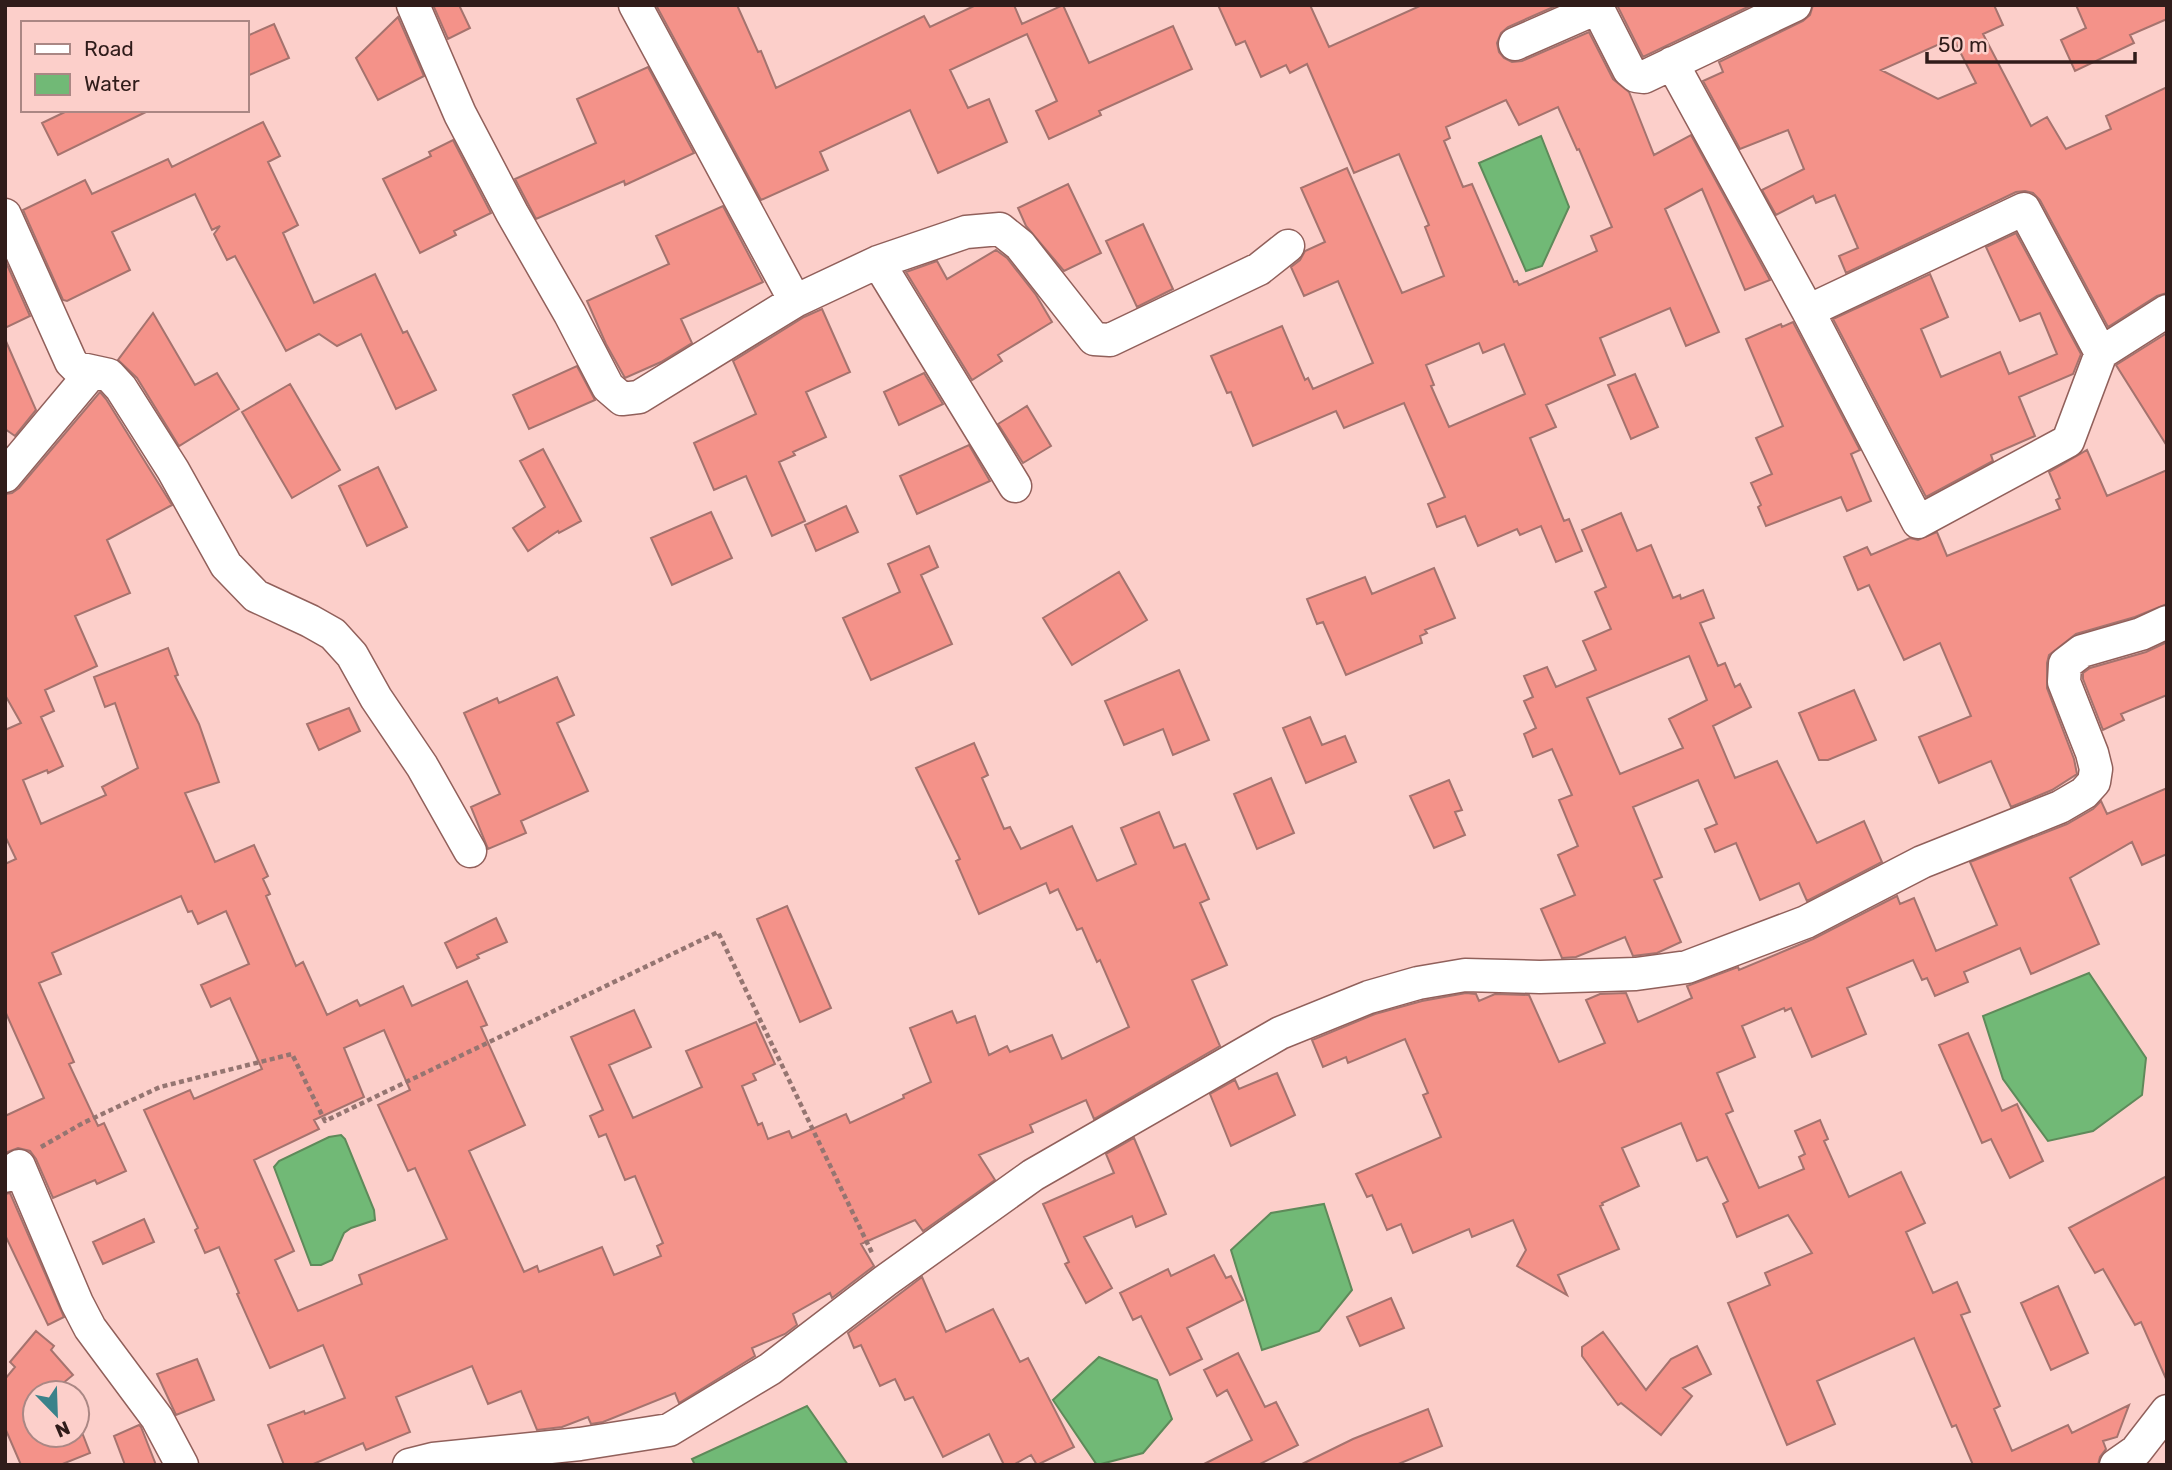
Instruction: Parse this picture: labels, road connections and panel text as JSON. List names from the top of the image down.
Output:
{
  "legend": ["Road", "Water"],
  "scale_bar": "50 m",
  "north": "bottom right"
}
